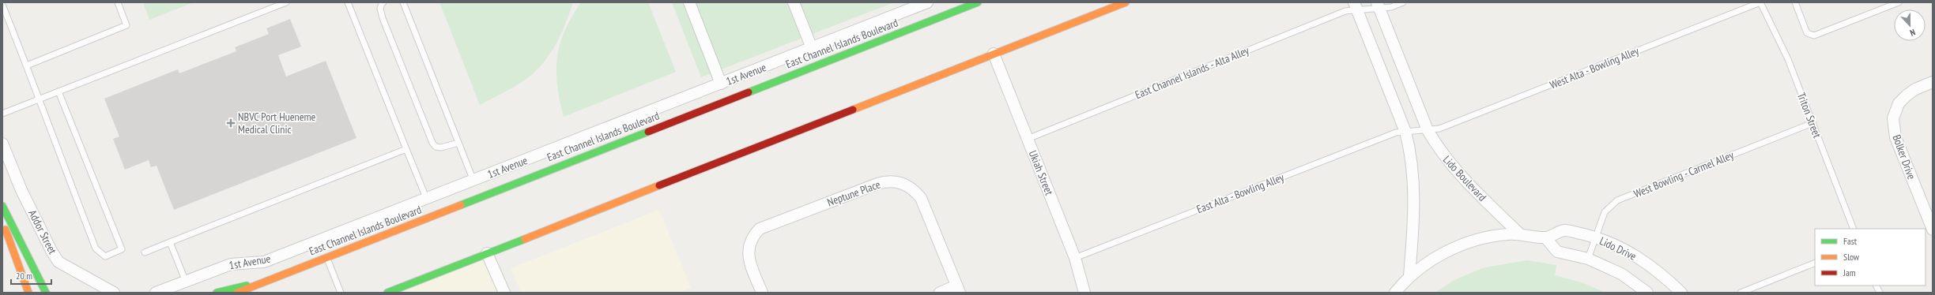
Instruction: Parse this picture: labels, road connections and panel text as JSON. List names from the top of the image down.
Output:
{
  "streets": {
    "main road": ["East Channel Islands Boulevard"],
    "street": [
      "1st Avenue",
      "Bolker Drive",
      "Ukiah Street",
      "Lido Boulevard",
      "Neptune Place",
      "Addor Street",
      "Lido Drive"
    ],
    "lane": [
      "West Alta - Bowling Alley",
      "East Channel Islands - Alta Alley",
      "Triton Street",
      "West Bowling - Carmel Alley",
      "East Alta - Bowling Alley"
    ]
  },
  "crossings": [
    ["West Alta - Bowling Alley", "Triton Street"],
    ["West Alta - Bowling Alley", "Lido Boulevard"],
    ["West Alta - Bowling Alley", "East Alta - Bowling Alley"],
    ["East Channel Islands - Alta Alley", "Ukiah Street"],
    ["East Channel Islands - Alta Alley", "Lido Boulevard"],
    ["Triton Street", "West Bowling - Carmel Alley"],
    ["Ukiah Street", "East Alta - Bowling Alley"],
    ["West Bowling - Carmel Alley", "Lido Drive"],
    ["Lido Boulevard", "Lido Drive"]
  ],
  "places": {
    "health": ["NBVC Port Hueneme Medical Clinic"]
  },
  "legend": ["Fast", "Slow", "Jam"],
  "scale_bar": "20 m",
  "north": "bottom"
}
